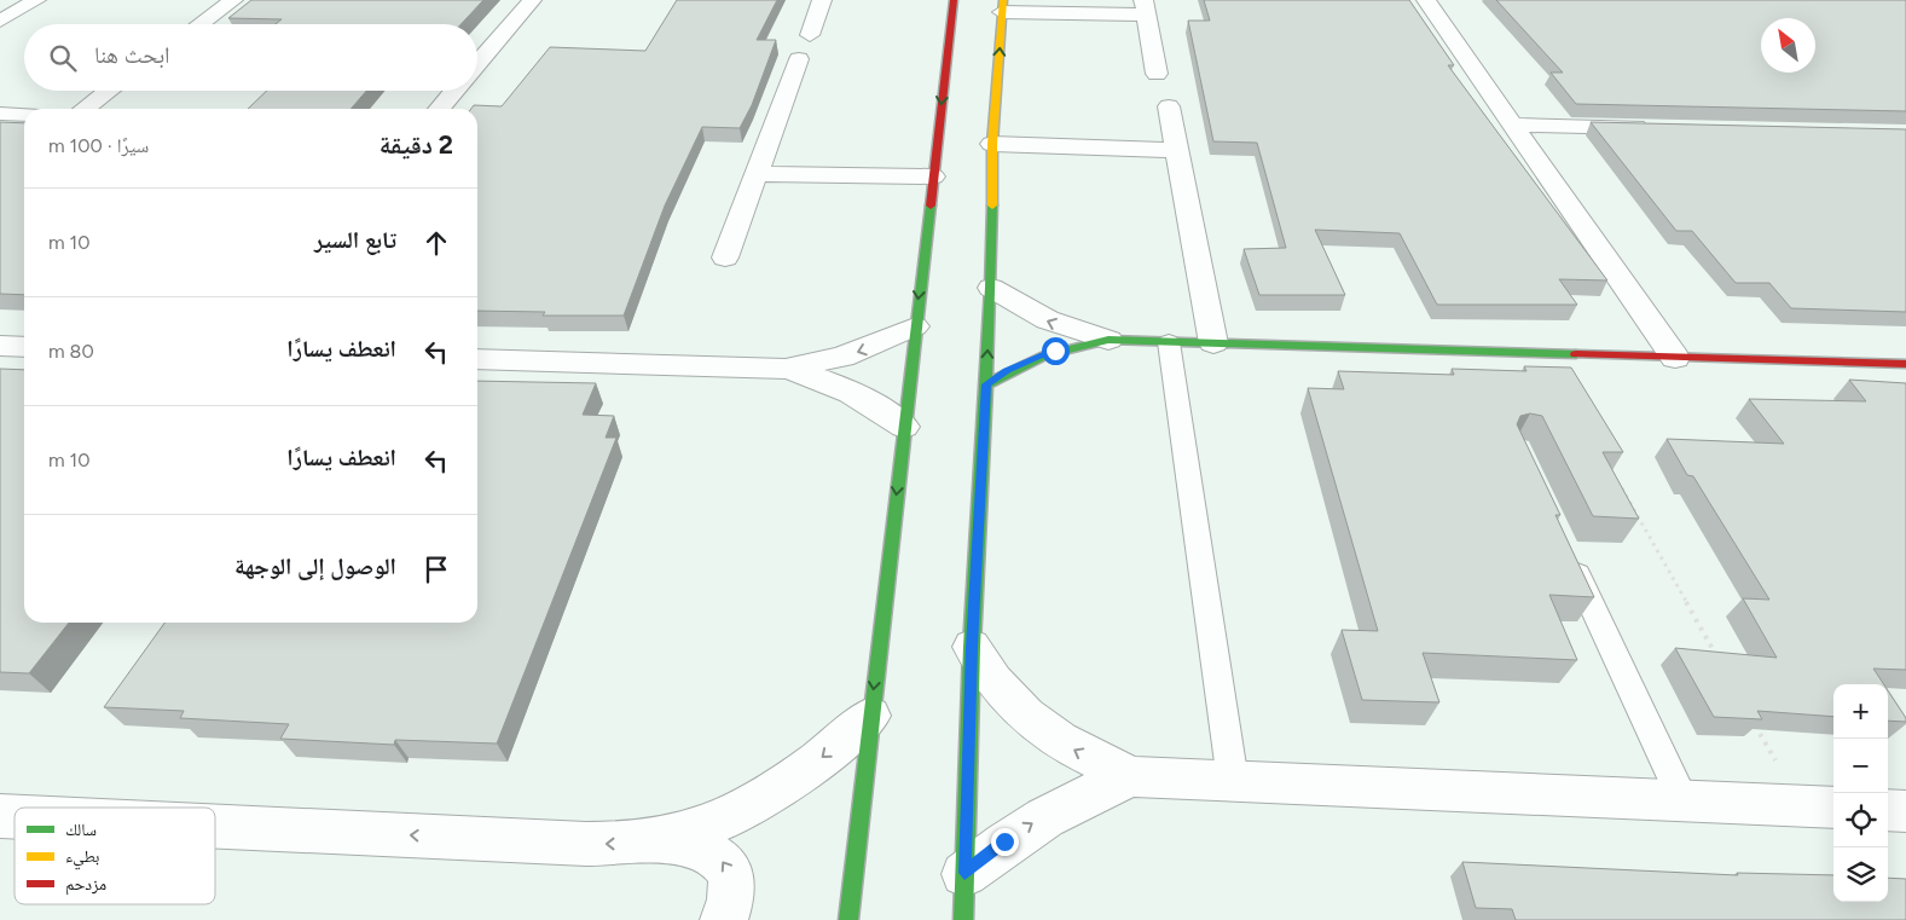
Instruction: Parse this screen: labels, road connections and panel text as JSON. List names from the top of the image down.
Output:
{
  "legend": ["سالك", "بطيء", "مزدحم"],
  "north": "top left",
  "page": {
    "search": "ابحث هنا",
    "heading": ["2 دقيقة", "سيرًا · 100 m"],
    "list": [
      ["تابع السير", "10 m"],
      ["انعطف يسارًا", "80 m"],
      ["انعطف يسارًا", "10 m"],
      "الوصول إلى الوجهة"
    ],
    "map_buttons": ["+", "−"]
  }
}
